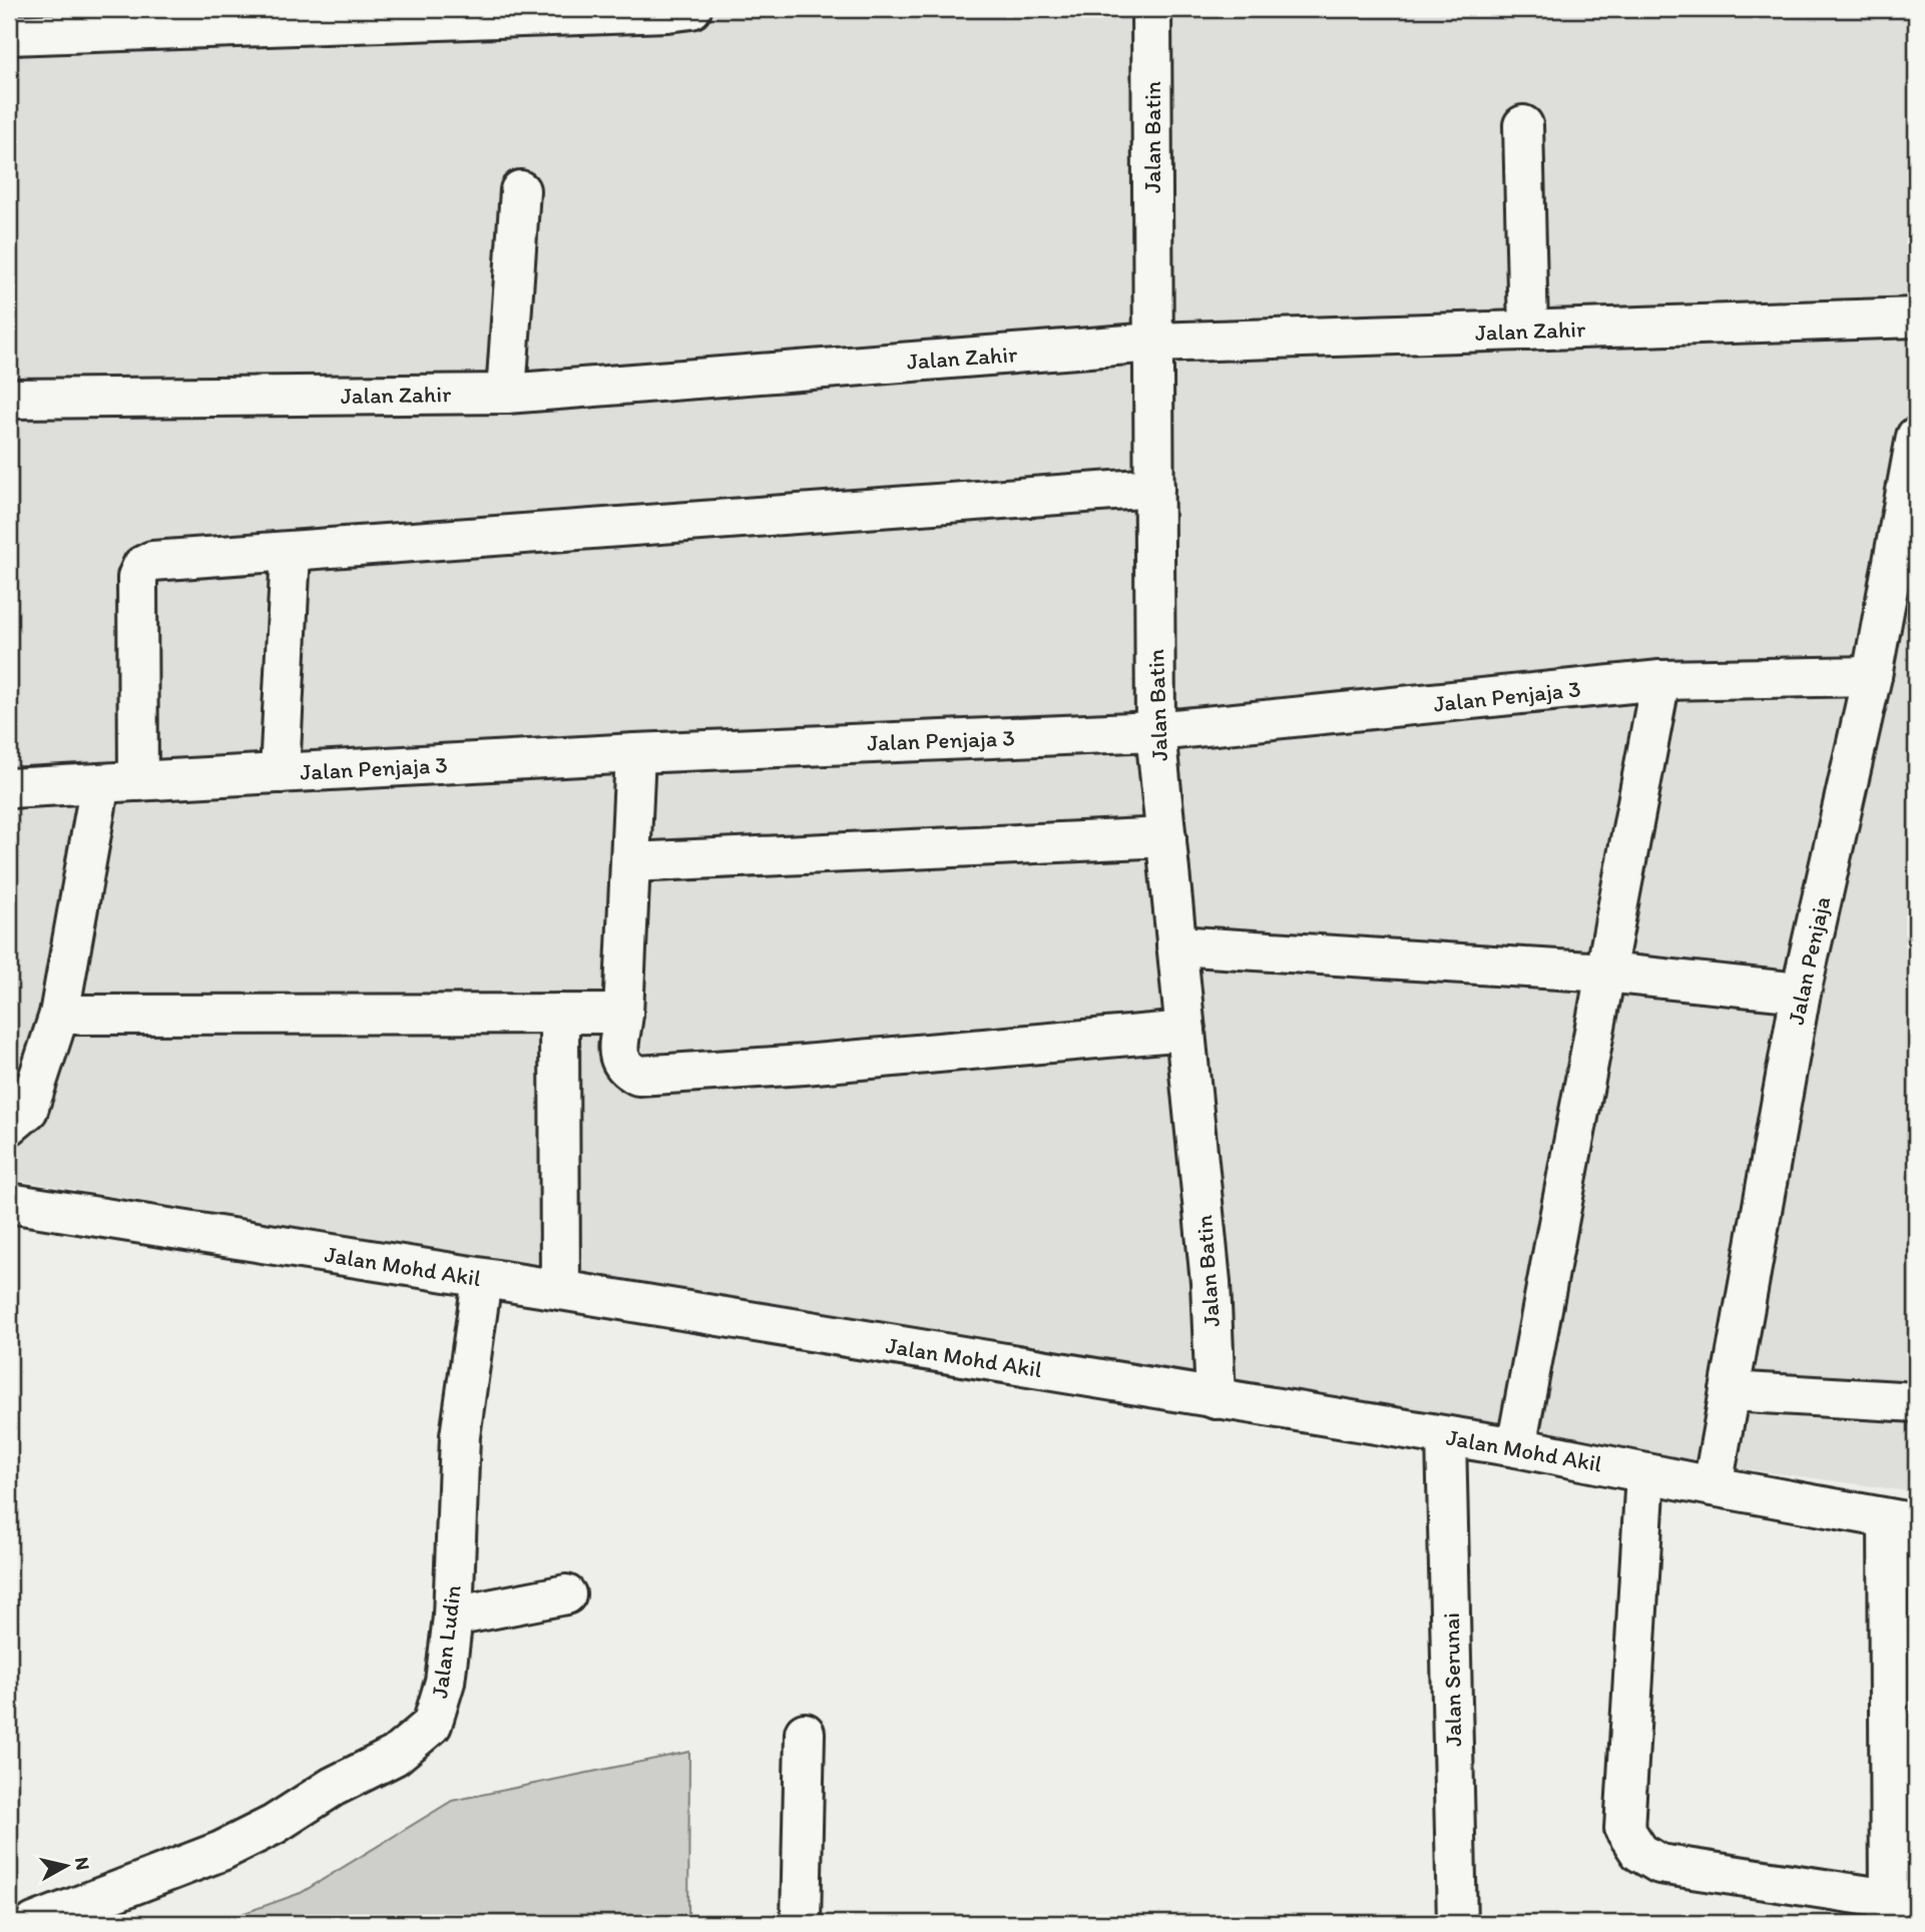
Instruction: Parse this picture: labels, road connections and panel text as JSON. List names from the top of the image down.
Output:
{
  "streets": {
    "street": [
      "Jalan Batin",
      "Jalan Zahir",
      "Jalan Penjaja 3",
      "Jalan Penjaja",
      "Jalan Mohd Akil",
      "Jalan Ludin",
      "Jalan Serunai"
    ]
  },
  "crossings": [
    ["Jalan Batin", "Jalan Zahir"],
    ["Jalan Batin", "Jalan Penjaja 3"],
    ["Jalan Batin", "Jalan Mohd Akil"],
    ["Jalan Penjaja 3", "Jalan Penjaja"],
    ["Jalan Penjaja", "Jalan Mohd Akil"],
    ["Jalan Mohd Akil", "Jalan Ludin"],
    ["Jalan Mohd Akil", "Jalan Serunai"]
  ],
  "north": "right"
}
